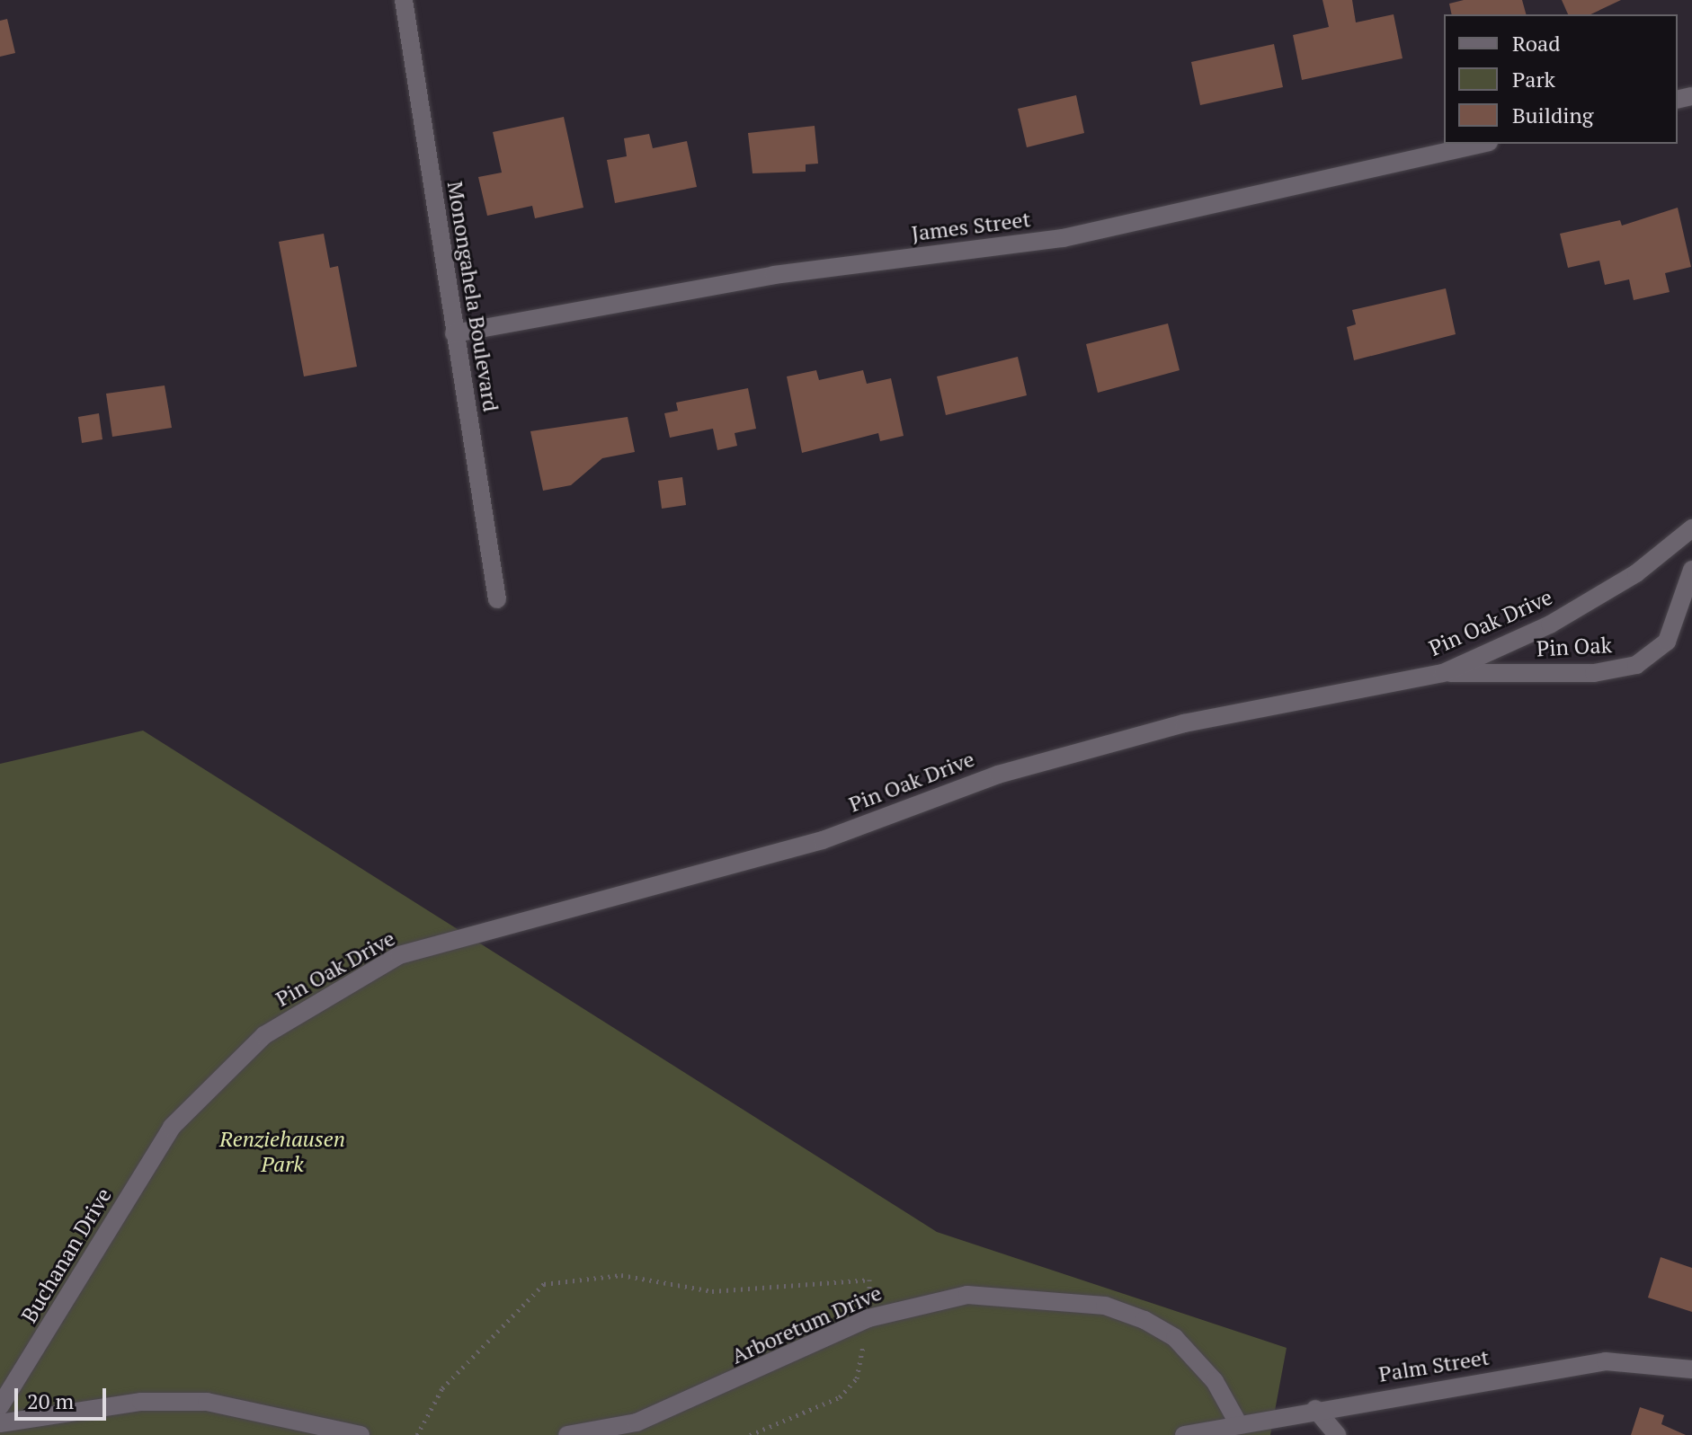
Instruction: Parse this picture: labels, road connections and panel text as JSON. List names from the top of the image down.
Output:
{
  "streets": {
    "street": [
      "James Street",
      "Monongahela Boulevard",
      "Pin Oak Drive",
      "Pin Oak",
      "Buchanan Drive",
      "Arboretum Drive",
      "Palm Street"
    ]
  },
  "crossings": [
    ["James Street", "Monongahela Boulevard"],
    ["Pin Oak Drive", "Pin Oak"],
    ["Pin Oak Drive", "Buchanan Drive"],
    ["Arboretum Drive", "Palm Street"]
  ],
  "parks": ["Renziehausen Park"],
  "legend": ["Road", "Park", "Building"],
  "scale_bar": "20 m"
}
